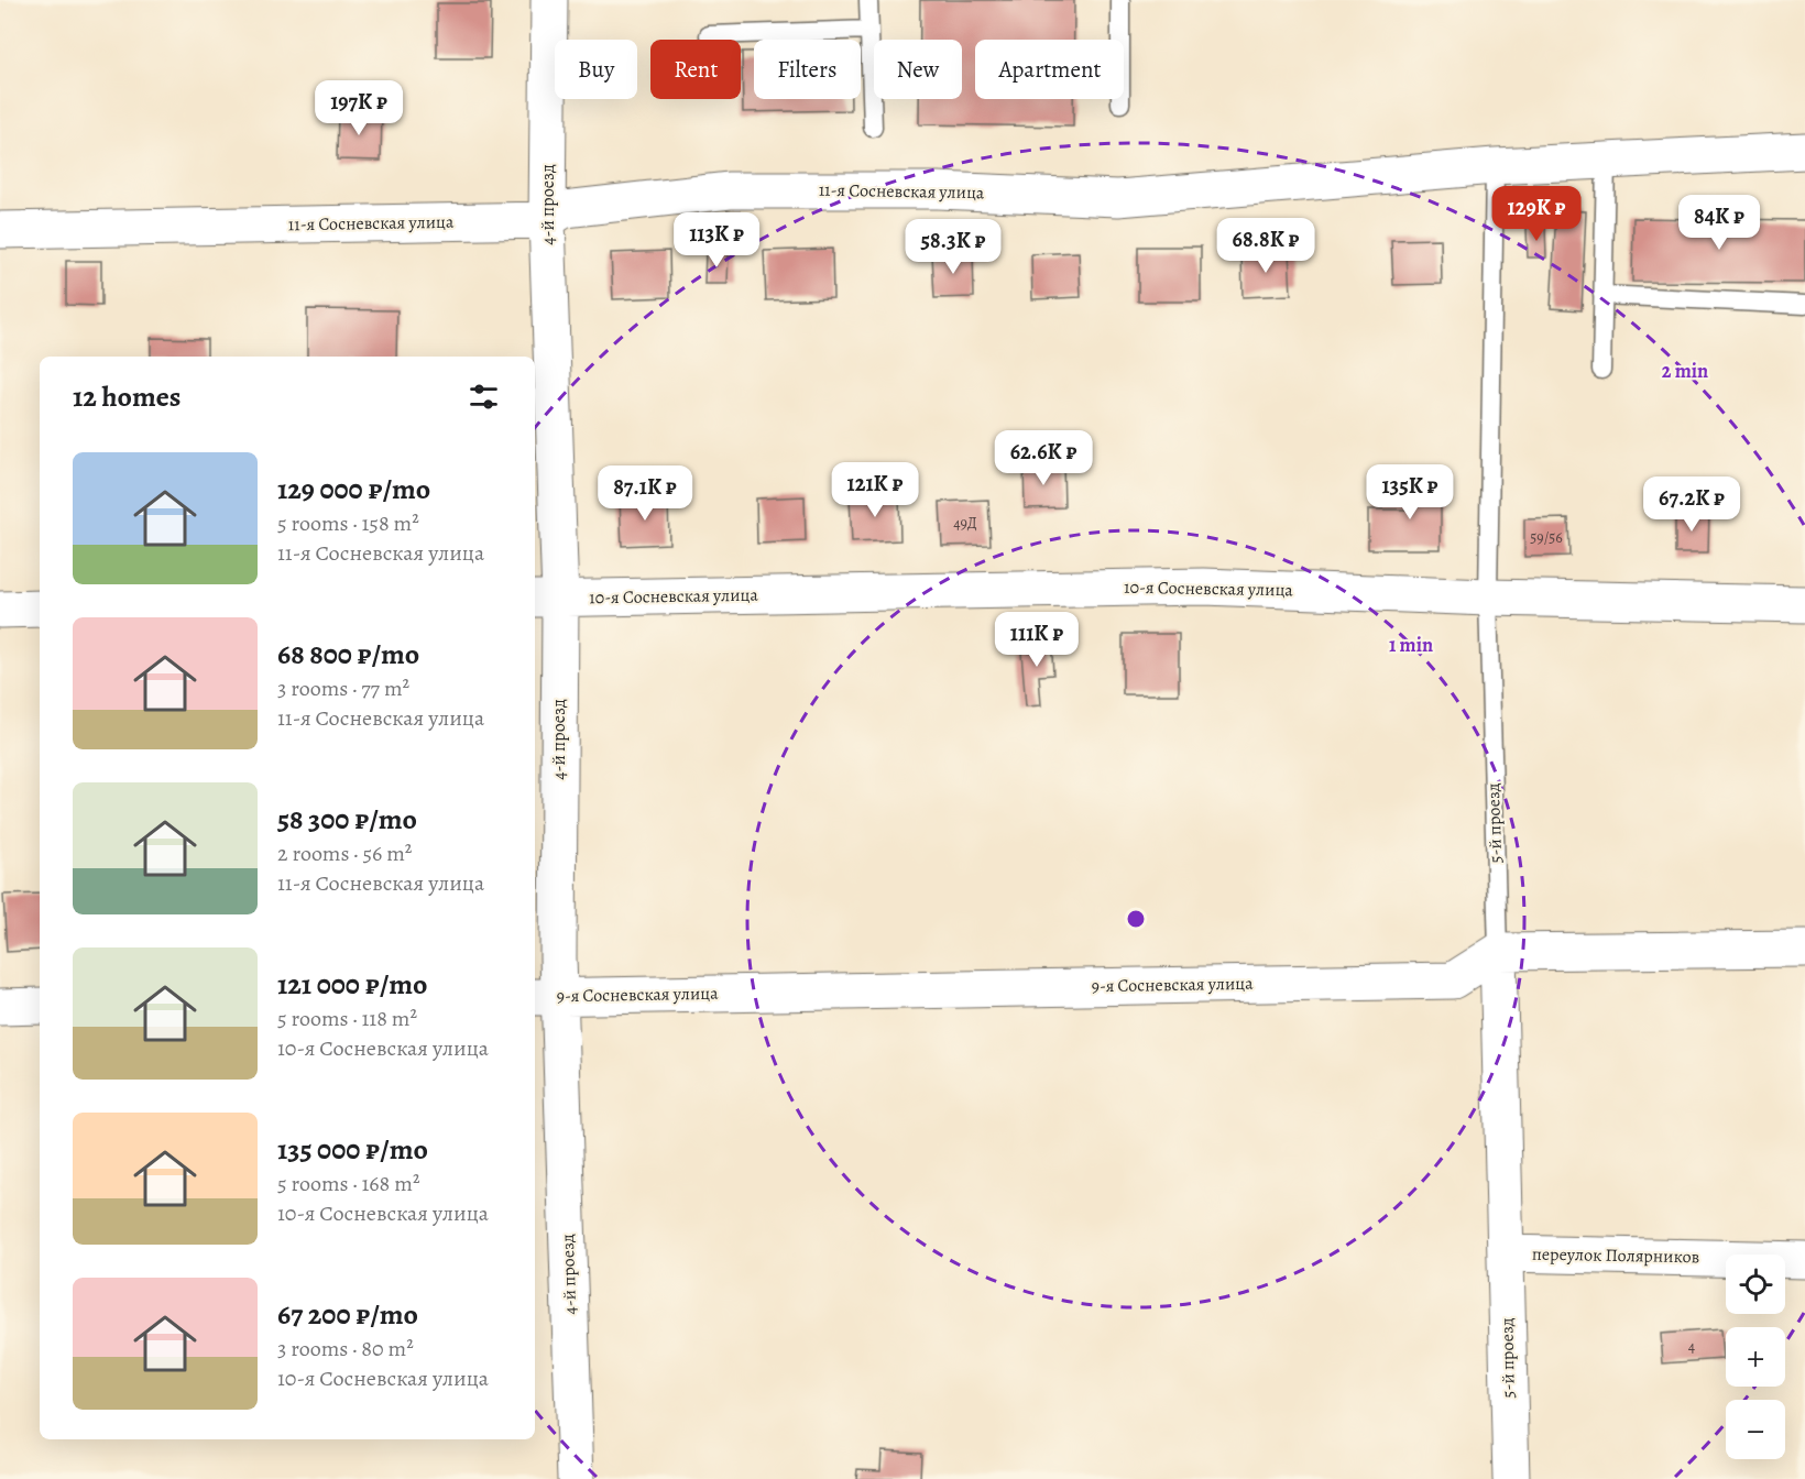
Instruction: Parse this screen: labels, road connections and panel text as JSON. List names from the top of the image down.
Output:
{
  "streets": {
    "street": [
      "11-я Сосневская улица",
      "4-й проезд",
      "10-я Сосневская улица",
      "5-й проезд",
      "9-я Сосневская улица",
      "переулок Полярников"
    ]
  },
  "crossings": [
    ["11-я Сосневская улица", "4-й проезд"],
    ["11-я Сосневская улица", "5-й проезд"],
    ["4-й проезд", "10-я Сосневская улица"],
    ["4-й проезд", "9-я Сосневская улица"],
    ["10-я Сосневская улица", "5-й проезд"],
    ["5-й проезд", "9-я Сосневская улица"],
    ["5-й проезд", "переулок Полярников"]
  ],
  "house_numbers": ["49Д", "59/56", "4"],
  "page": {
    "chip": [
      "Buy",
      "Rent",
      "Filters",
      "New",
      "Apartment"
    ],
    "price": [
      "197K ₽",
      "129K ₽",
      "84K ₽",
      "113K ₽",
      "68.8K ₽",
      "58.3K ₽",
      "62.6K ₽",
      "121K ₽",
      "135K ₽",
      "87.1K ₽",
      "67.2K ₽",
      "111K ₽"
    ],
    "heading": "12 homes",
    "list": [
      {
        "name": "129 000 ₽/mo",
        "note": "5 rooms · 158 m² · 11-я Сосневская улица"
      },
      {
        "name": "68 800 ₽/mo",
        "note": "3 rooms · 77 m² · 11-я Сосневская улица"
      },
      {
        "name": "58 300 ₽/mo",
        "note": "2 rooms · 56 m² · 11-я Сосневская улица"
      },
      {
        "name": "121 000 ₽/mo",
        "note": "5 rooms · 118 m² · 10-я Сосневская улица"
      },
      {
        "name": "135 000 ₽/mo",
        "note": "5 rooms · 168 m² · 10-я Сосневская улица"
      },
      {
        "name": "67 200 ₽/mo",
        "note": "3 rooms · 80 m² · 10-я Сосневская улица"
      }
    ],
    "map_buttons": ["+", "−"]
  },
  "rings": ["2 min", "1 min"]
}
